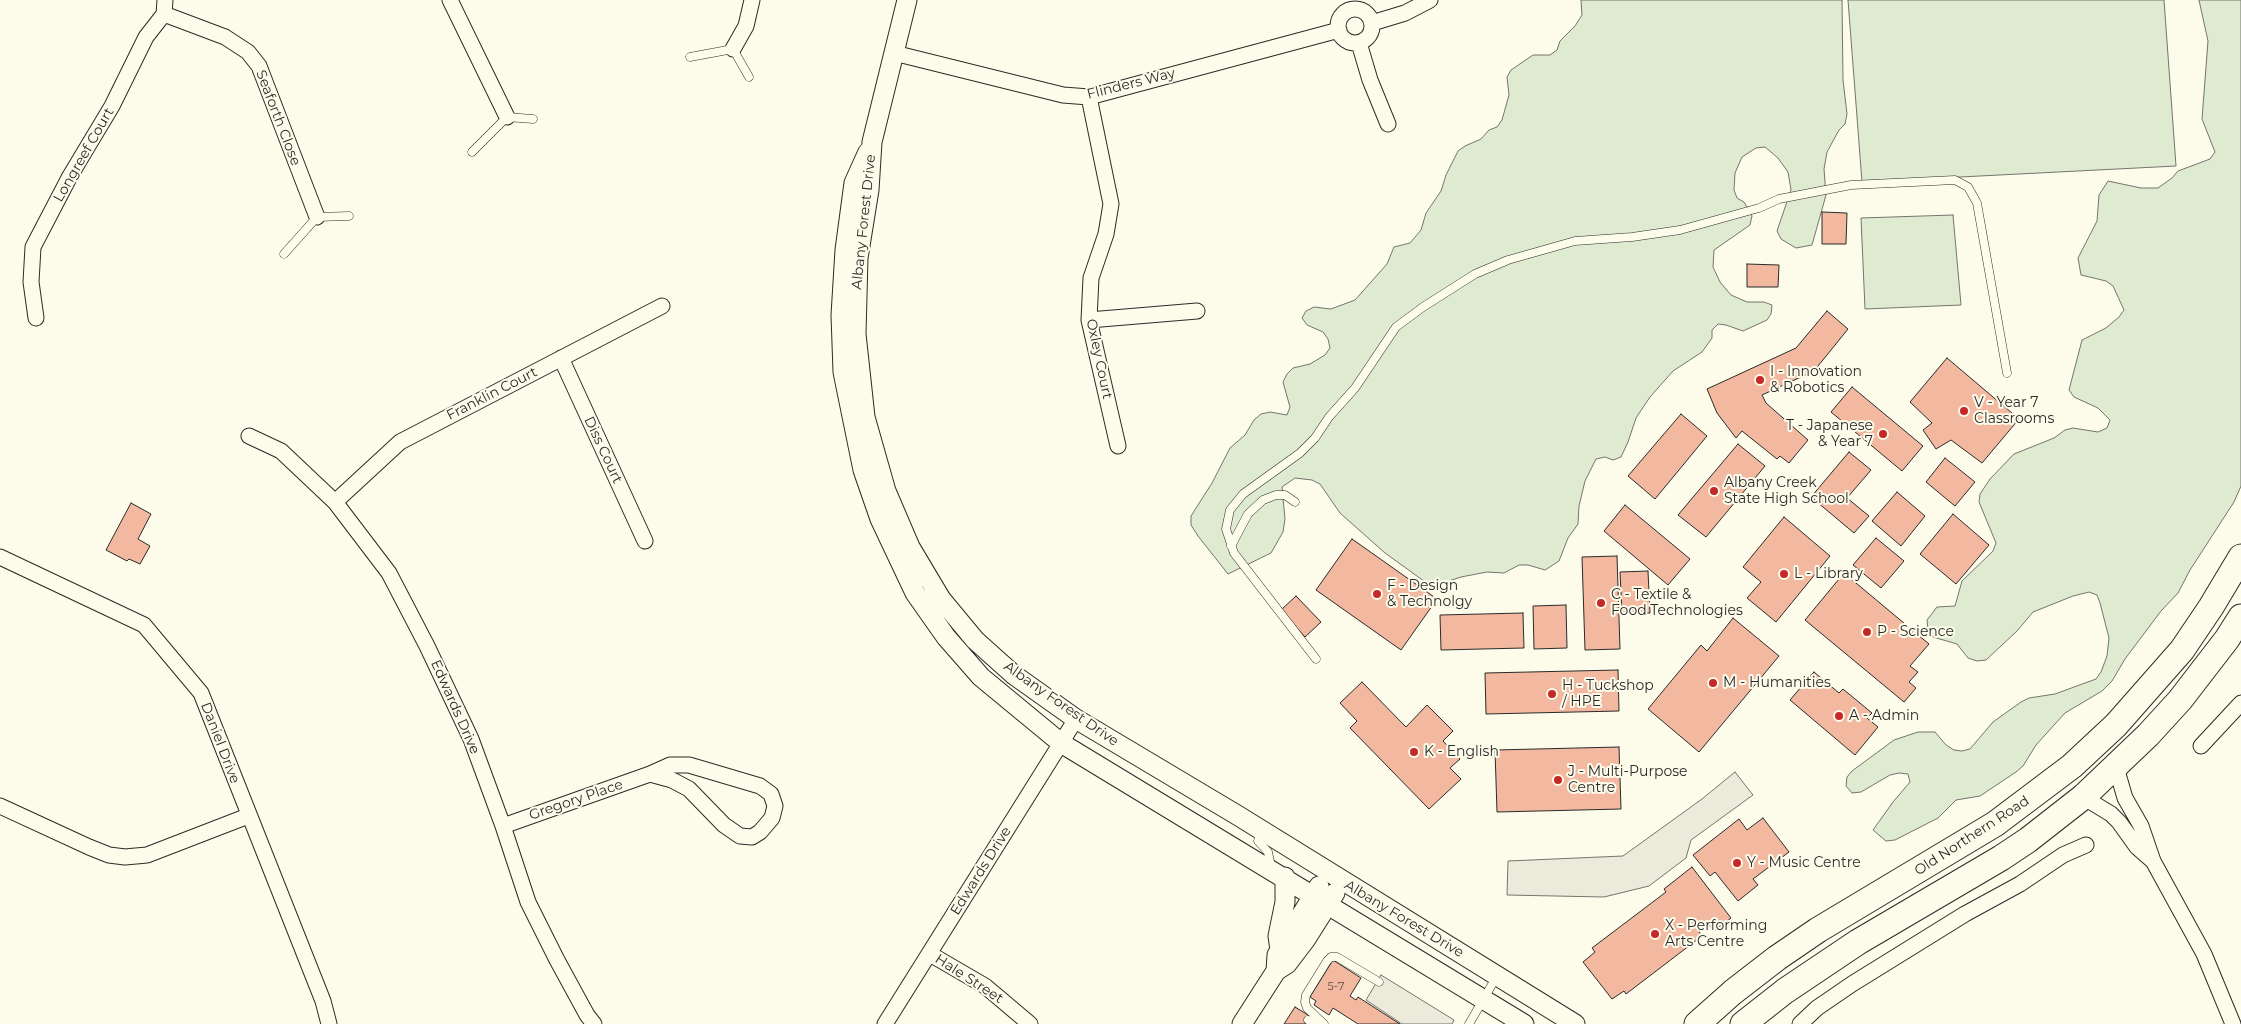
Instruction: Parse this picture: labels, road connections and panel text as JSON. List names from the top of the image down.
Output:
{
  "streets": {
    "highway": ["Old Northern Road"],
    "street": [
      "Flinders Way",
      "Seaforth Close",
      "Longreef Court",
      "Albany Forest Drive",
      "Oxley Court",
      "Franklin Court",
      "Diss Court",
      "Edwards Drive",
      "Daniel Drive",
      "Gregory Place",
      "Hale Street"
    ]
  },
  "crossings": [
    ["Flinders Way", "Albany Forest Drive"],
    ["Flinders Way", "Oxley Court"],
    ["Seaforth Close", "Longreef Court"],
    ["Albany Forest Drive", "Edwards Drive"],
    ["Franklin Court", "Diss Court"],
    ["Franklin Court", "Edwards Drive"],
    ["Edwards Drive", "Gregory Place"],
    ["Edwards Drive", "Hale Street"]
  ],
  "places": [
    "I - Innovation & Robotics",
    "V - Year 7 Classrooms",
    "T - Japanese & Year 7",
    "Albany Creek State High School",
    "L - Library",
    "F - Design & Technolgy",
    "C - Textile & Food Technologies",
    "P - Science",
    "M - Humanities",
    "H - Tuckshop / HPE",
    "A - Admin",
    "K - English",
    "J - Multi-Purpose Centre",
    "Y - Music Centre",
    "X - Performing Arts Centre"
  ],
  "house_numbers": ["5-7"]
}
